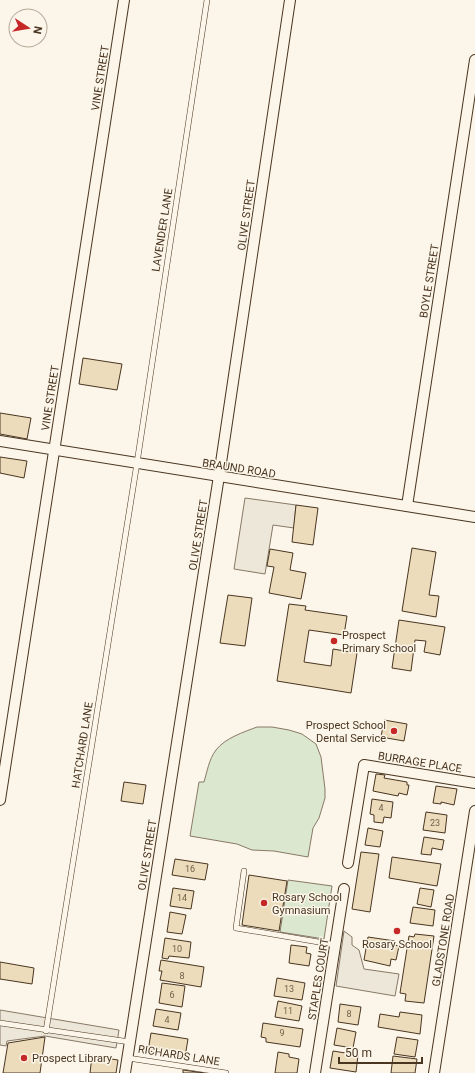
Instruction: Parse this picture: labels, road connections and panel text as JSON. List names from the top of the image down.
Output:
{
  "streets": {
    "street": [
      "VINE STREET",
      "OLIVE STREET",
      "BOYLE STREET",
      "BRAUND ROAD",
      "BURRAGE PLACE",
      "GLADSTONE ROAD",
      "STAPLES COURT"
    ],
    "lane": ["LAVENDER LANE", "HATCHARD LANE", "RICHARDS LANE"]
  },
  "crossings": [
    ["VINE STREET", "BRAUND ROAD"],
    ["OLIVE STREET", "BRAUND ROAD"],
    ["OLIVE STREET", "RICHARDS LANE"],
    ["LAVENDER LANE", "BRAUND ROAD"],
    ["LAVENDER LANE", "HATCHARD LANE"],
    ["BOYLE STREET", "BRAUND ROAD"],
    ["BRAUND ROAD", "HATCHARD LANE"]
  ],
  "places": [
    "Prospect Primary School",
    "Prospect School Dental Service",
    "Rosary School Gymnasium",
    "Rosary School",
    "Prospect Library"
  ],
  "house_numbers": [
    "4",
    "23",
    "16",
    "14",
    "10",
    "8",
    "13",
    "6",
    "11",
    "8",
    "4",
    "9"
  ],
  "scale_bar": "50 m",
  "north": "right"
}
